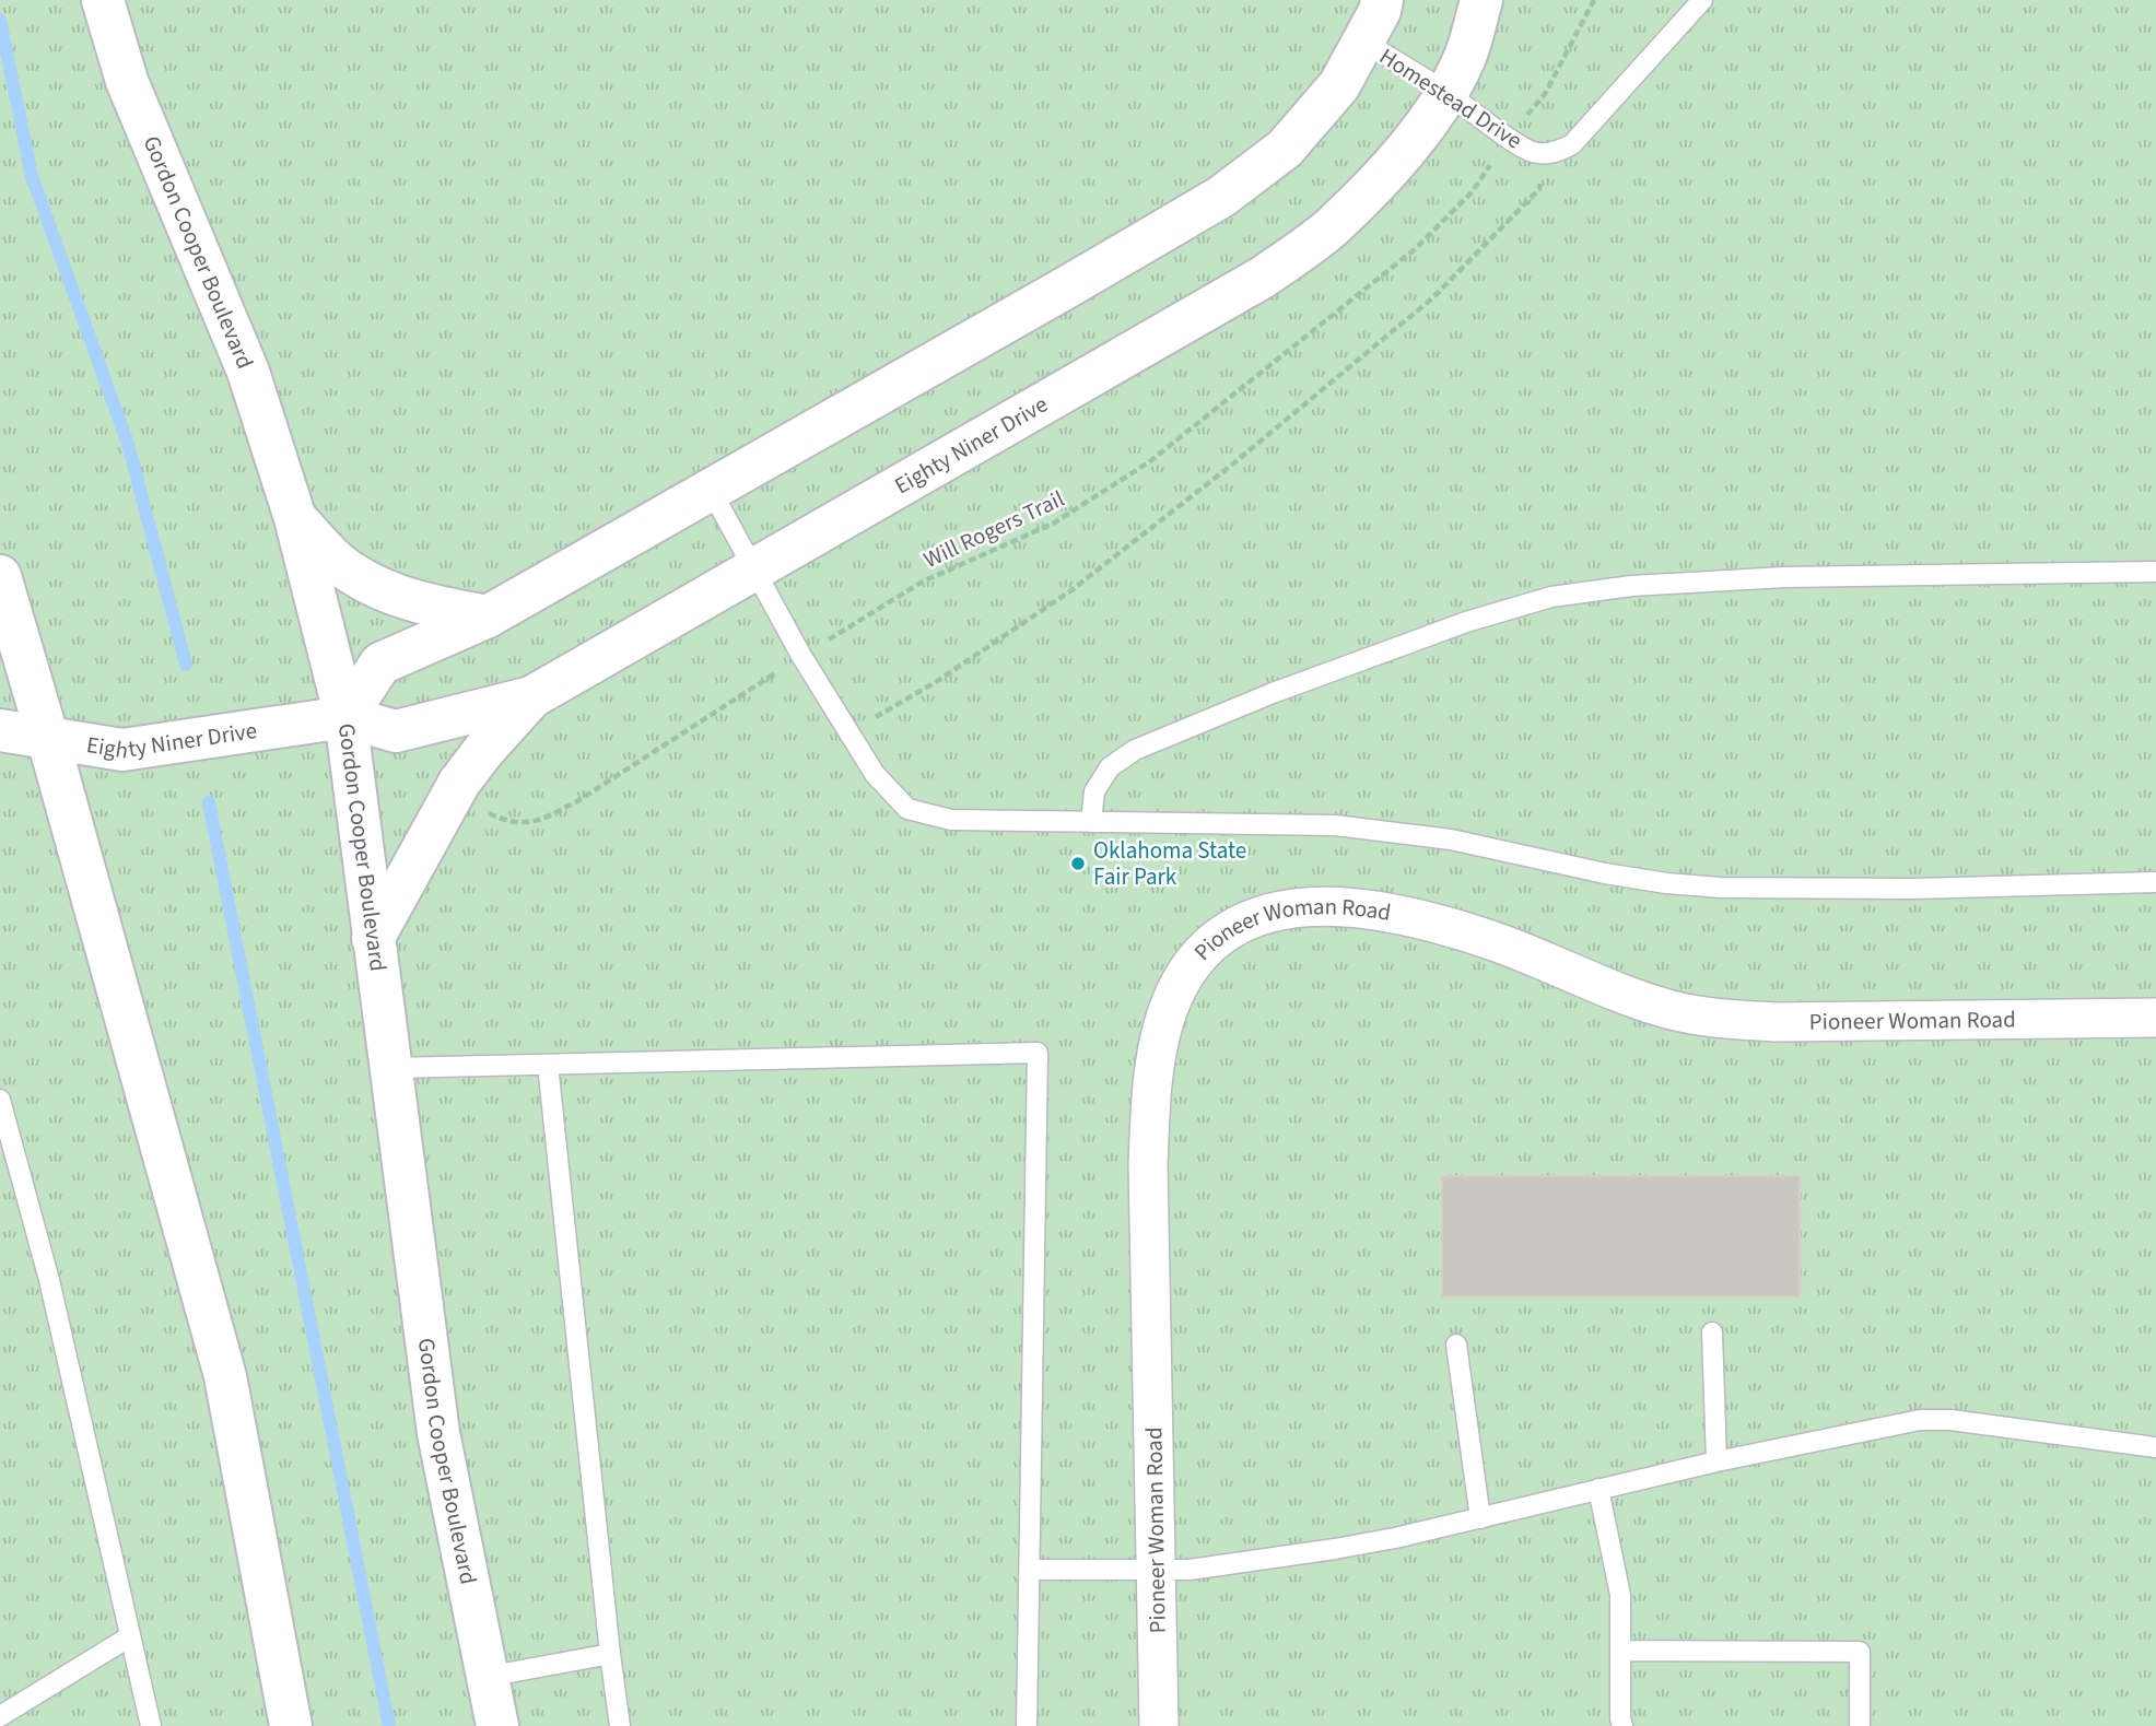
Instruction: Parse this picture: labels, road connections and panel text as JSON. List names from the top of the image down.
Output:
{
  "streets": {
    "street": ["Gordon Cooper Boulevard", "Eighty Niner Drive", "Pioneer Woman Road"],
    "lane": ["Homestead Drive"],
    "path": ["Will Rogers Trail"]
  },
  "crossings": [
    ["Homestead Drive", "Eighty Niner Drive"],
    ["Gordon Cooper Boulevard", "Eighty Niner Drive"]
  ],
  "places": ["Oklahoma State Fair Park"]
}
